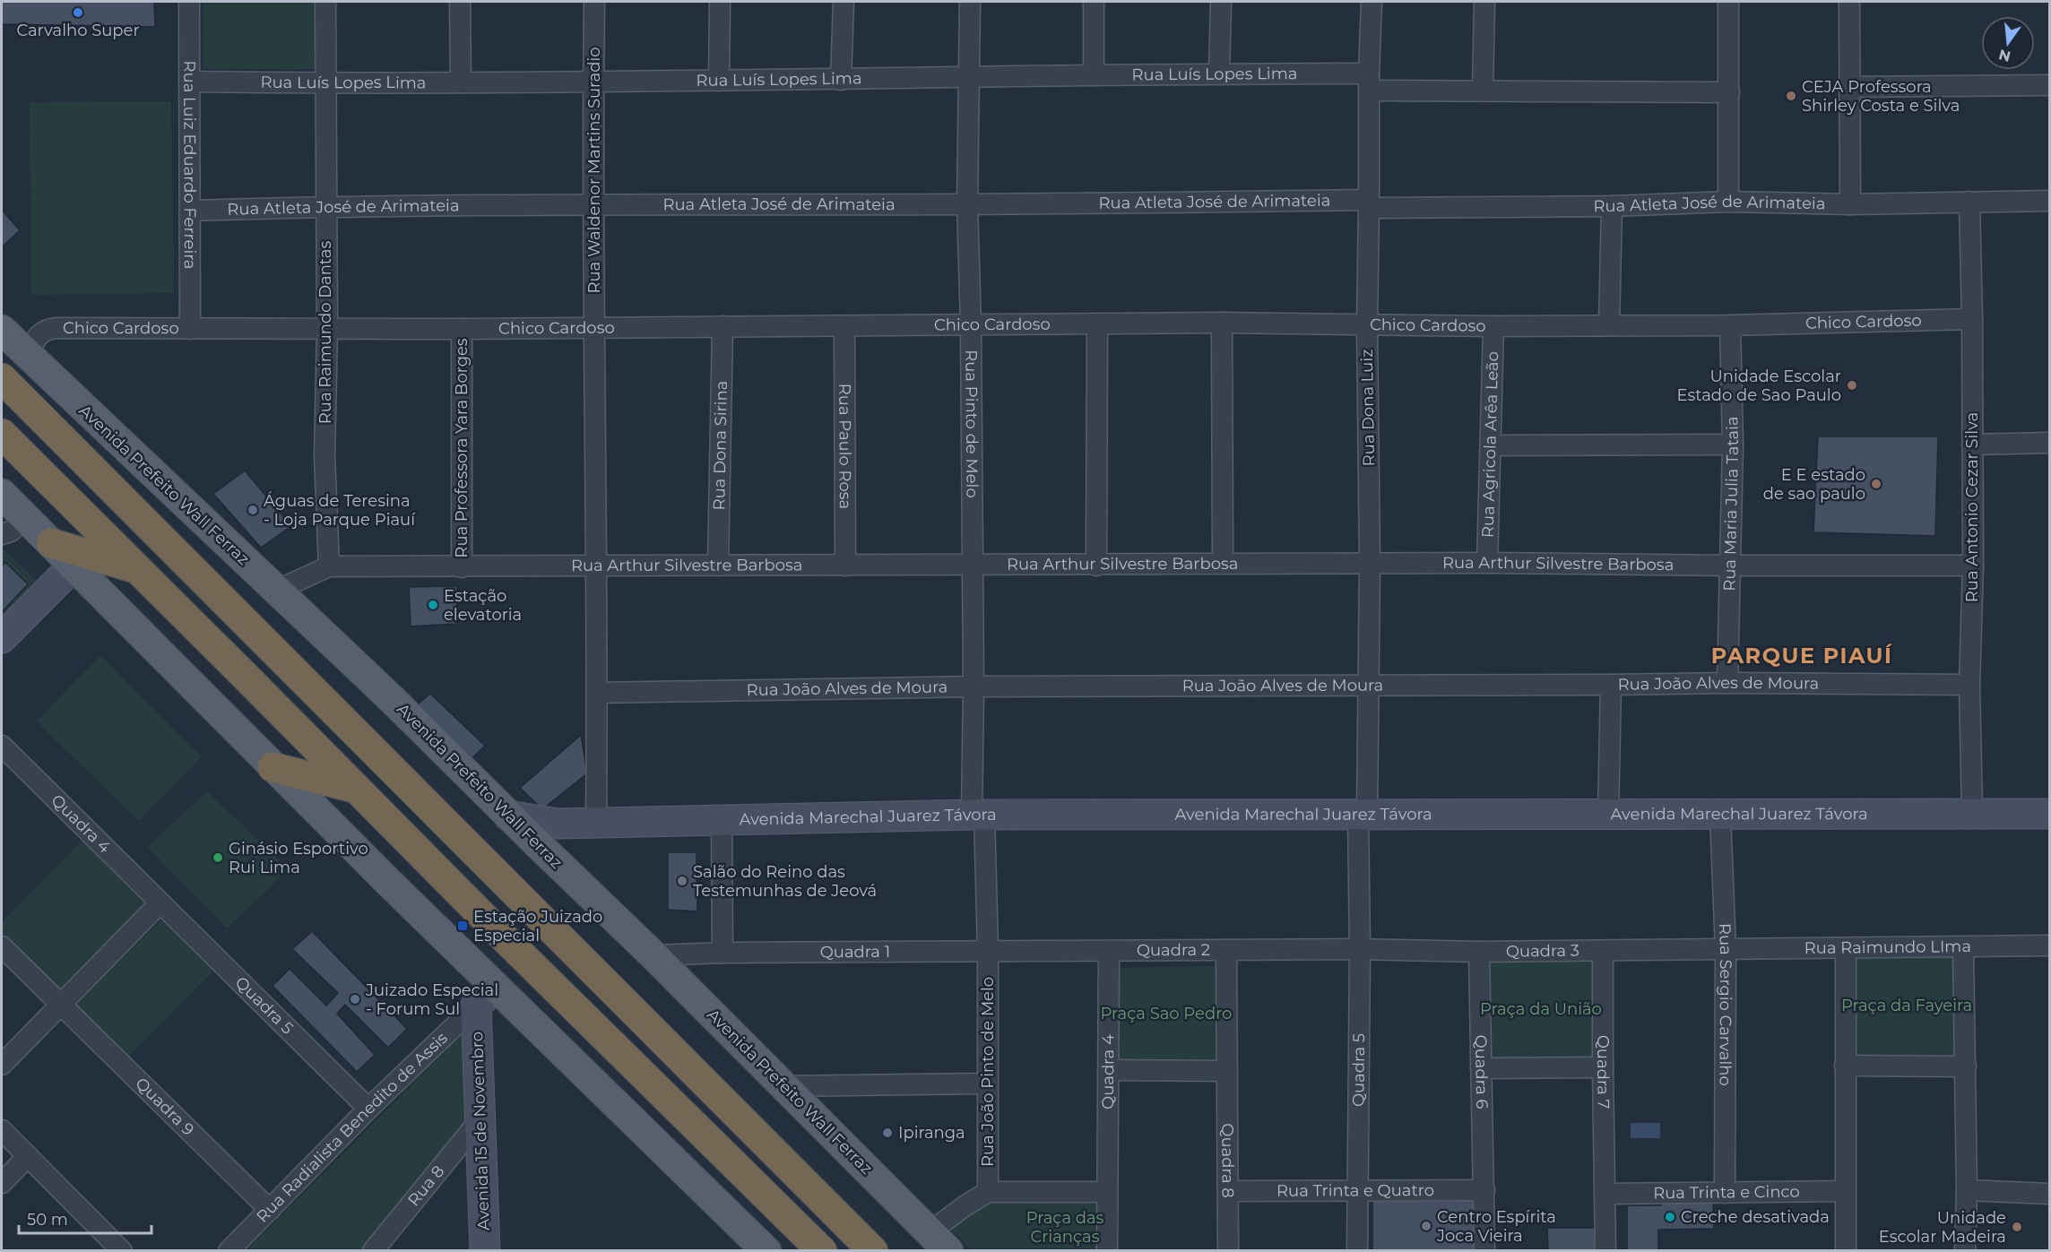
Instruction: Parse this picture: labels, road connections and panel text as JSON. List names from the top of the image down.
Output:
{
  "streets": {
    "main road": ["Avenida Prefeito Wall Ferraz"],
    "street": [
      "Rua Luís Lopes Lima",
      "Rua Luiz Eduardo Ferreira",
      "Rua Waldenor Martins Suradio",
      "Rua Atleta José de Arimateia",
      "Chico Cardoso",
      "Rua Raimundo Dantas",
      "Rua Dona Luiz",
      "Rua Pinto de Melo",
      "Rua Agricola Arêa Leão",
      "Rua Dona Sirina",
      "Rua Paulo Rosa",
      "Rua Professora Yara Borges",
      "Rua Maria Julia Tataia",
      "Rua Antonio Cezar Silva",
      "Rua Arthur Silvestre Barbosa",
      "Rua João Alves de Moura",
      "Avenida Marechal Juarez Távora",
      "Quadra 4",
      "Rua Raimundo LIma",
      "Quadra 2",
      "Quadra 3",
      "Quadra 1",
      "Rua Sergio Carvalho",
      "Quadra 5",
      "Quadra 6",
      "Rua João Pinto de Melo",
      "Quadra 7",
      "Quadra 9",
      "Rua Radialista Benedito de Assis",
      "Avenida 15 de Novembro",
      "Quadra 8",
      "Rua 8",
      "Rua Trinta e Quatro",
      "Rua Trinta e Cinco"
    ]
  },
  "crossings": [
    ["Rua Luís Lopes Lima", "Rua Luiz Eduardo Ferreira"],
    ["Rua Luís Lopes Lima", "Rua Waldenor Martins Suradio"],
    ["Rua Luís Lopes Lima", "Rua Raimundo Dantas"],
    ["Rua Luís Lopes Lima", "Rua Dona Luiz"],
    ["Rua Luís Lopes Lima", "Rua Pinto de Melo"],
    ["Rua Luiz Eduardo Ferreira", "Rua Atleta José de Arimateia"],
    ["Rua Luiz Eduardo Ferreira", "Chico Cardoso"],
    ["Rua Waldenor Martins Suradio", "Rua Atleta José de Arimateia"],
    ["Rua Waldenor Martins Suradio", "Chico Cardoso"],
    ["Rua Waldenor Martins Suradio", "Rua Arthur Silvestre Barbosa"],
    ["Rua Waldenor Martins Suradio", "Rua João Alves de Moura"],
    ["Rua Waldenor Martins Suradio", "Avenida Marechal Juarez Távora"],
    ["Rua Atleta José de Arimateia", "Rua Raimundo Dantas"],
    ["Rua Atleta José de Arimateia", "Rua Dona Luiz"],
    ["Rua Atleta José de Arimateia", "Rua Pinto de Melo"],
    ["Rua Atleta José de Arimateia", "Rua Antonio Cezar Silva"],
    ["Chico Cardoso", "Rua Raimundo Dantas"],
    ["Chico Cardoso", "Rua Dona Luiz"],
    ["Chico Cardoso", "Rua Pinto de Melo"],
    ["Chico Cardoso", "Rua Agricola Arêa Leão"],
    ["Chico Cardoso", "Rua Dona Sirina"],
    ["Chico Cardoso", "Rua Paulo Rosa"],
    ["Chico Cardoso", "Rua Professora Yara Borges"],
    ["Chico Cardoso", "Avenida Prefeito Wall Ferraz"],
    ["Chico Cardoso", "Rua Maria Julia Tataia"],
    ["Chico Cardoso", "Rua Antonio Cezar Silva"],
    ["Rua Raimundo Dantas", "Rua Arthur Silvestre Barbosa"],
    ["Rua Dona Luiz", "Rua Arthur Silvestre Barbosa"],
    ["Rua Dona Luiz", "Rua João Alves de Moura"],
    ["Rua Dona Luiz", "Avenida Marechal Juarez Távora"],
    ["Rua Dona Luiz", "Quadra 2"],
    ["Rua Dona Luiz", "Quadra 3"],
    ["Rua Dona Luiz", "Quadra 5"],
    ["Rua Pinto de Melo", "Rua Arthur Silvestre Barbosa"],
    ["Rua Pinto de Melo", "Rua João Alves de Moura"],
    ["Rua Pinto de Melo", "Avenida Marechal Juarez Távora"],
    ["Rua Pinto de Melo", "Quadra 2"],
    ["Rua Pinto de Melo", "Quadra 1"],
    ["Rua Pinto de Melo", "Rua João Pinto de Melo"],
    ["Rua Agricola Arêa Leão", "Rua Arthur Silvestre Barbosa"],
    ["Rua Dona Sirina", "Rua Arthur Silvestre Barbosa"],
    ["Rua Paulo Rosa", "Rua Arthur Silvestre Barbosa"],
    ["Rua Professora Yara Borges", "Rua Arthur Silvestre Barbosa"],
    ["Avenida Prefeito Wall Ferraz", "Rua Arthur Silvestre Barbosa"],
    ["Avenida Prefeito Wall Ferraz", "Avenida Marechal Juarez Távora"],
    ["Rua Maria Julia Tataia", "Rua Arthur Silvestre Barbosa"],
    ["Rua Maria Julia Tataia", "Rua João Alves de Moura"],
    ["Rua Antonio Cezar Silva", "Rua Arthur Silvestre Barbosa"],
    ["Rua Antonio Cezar Silva", "Rua João Alves de Moura"],
    ["Rua Antonio Cezar Silva", "Avenida Marechal Juarez Távora"],
    ["Avenida Marechal Juarez Távora", "Rua Sergio Carvalho"],
    ["Quadra 4", "Quadra 2"],
    ["Quadra 4", "Quadra 5"],
    ["Rua Raimundo LIma", "Quadra 3"],
    ["Rua Raimundo LIma", "Rua Sergio Carvalho"],
    ["Quadra 2", "Quadra 3"],
    ["Quadra 2", "Quadra 1"],
    ["Quadra 2", "Quadra 5"],
    ["Quadra 2", "Rua João Pinto de Melo"],
    ["Quadra 2", "Quadra 8"],
    ["Quadra 3", "Rua Sergio Carvalho"],
    ["Quadra 3", "Quadra 5"],
    ["Quadra 3", "Quadra 6"],
    ["Quadra 3", "Quadra 7"],
    ["Quadra 1", "Rua João Pinto de Melo"],
    ["Rua Sergio Carvalho", "Rua Trinta e Cinco"],
    ["Quadra 5", "Rua Radialista Benedito de Assis"],
    ["Quadra 5", "Rua Trinta e Quatro"],
    ["Quadra 6", "Rua Trinta e Quatro"],
    ["Quadra 7", "Rua Trinta e Cinco"],
    ["Quadra 9", "Rua Radialista Benedito de Assis"],
    ["Rua Radialista Benedito de Assis", "Avenida 15 de Novembro"],
    ["Avenida 15 de Novembro", "Rua 8"],
    ["Quadra 8", "Rua Trinta e Quatro"]
  ],
  "districts": ["PARQUE PIAUÍ"],
  "parks": [
    "Praça da Fayeira",
    "Praça da União",
    "Praça Sao Pedro",
    "Praça das Crianças"
  ],
  "places": {
    "other": [
      "Carvalho Super",
      "CEJA Professora Shirley Costa e Silva",
      "Unidade Escolar Estado de Sao Paulo",
      "E E estado de sao paulo",
      "Águas de Teresina - Loja Parque Piauí",
      "Estação elevatoria",
      "Ginásio Esportivo Rui Lima",
      "Salão do Reino das Testemunhas de Jeová",
      "Juizado Especial - Forum Sul",
      "Ipiranga",
      "Creche desativada",
      "Centro Espírita Joca Vieira",
      "Unidade Escolar Madeira"
    ],
    "transit": ["Estação Juizado Especial"]
  },
  "scale_bar": "50 m",
  "north": "bottom"
}
